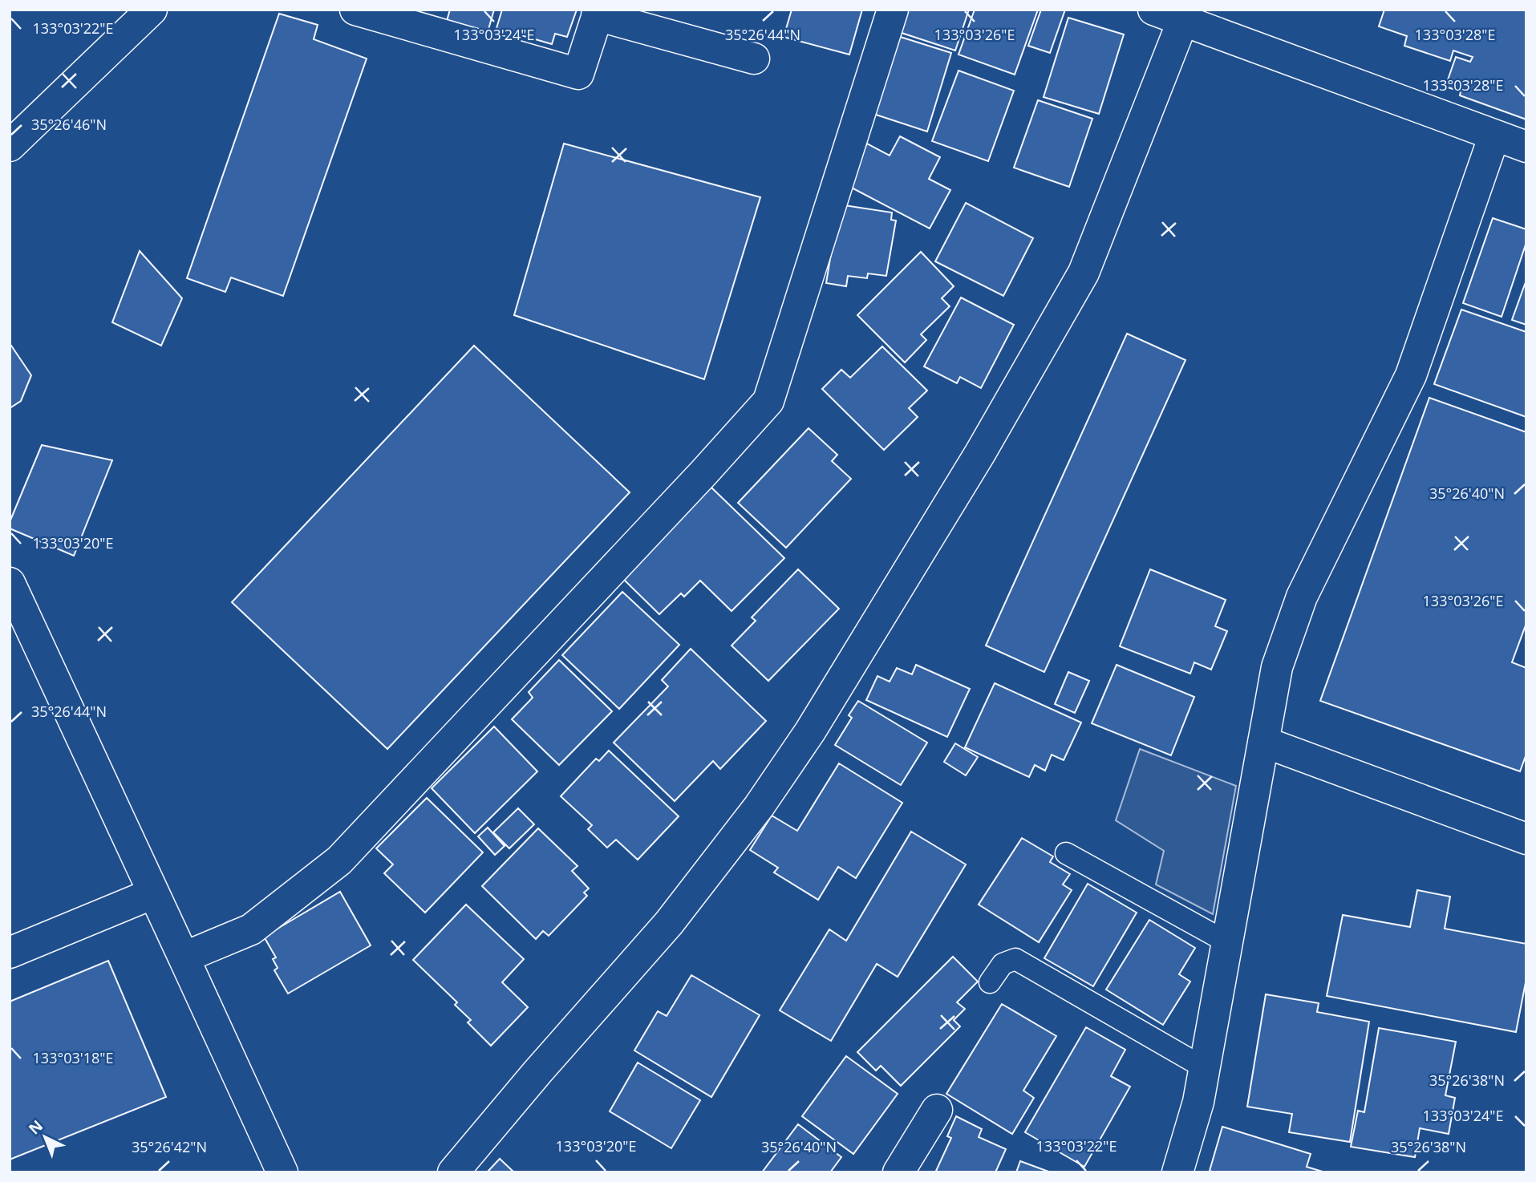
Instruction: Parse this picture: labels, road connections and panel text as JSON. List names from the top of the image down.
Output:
{
  "north": "top left",
  "coordinates": [
    "133°03'22\"E",
    "35°26'44\"N",
    "133°03'28\"E",
    "133°03'24\"E",
    "133°03'26\"E",
    "35°26'46\"N",
    "35°26'40\"N",
    "133°03'20\"E",
    "133°03'18\"E",
    "35°26'38\"N",
    "35°26'42\"N"
  ]
}
